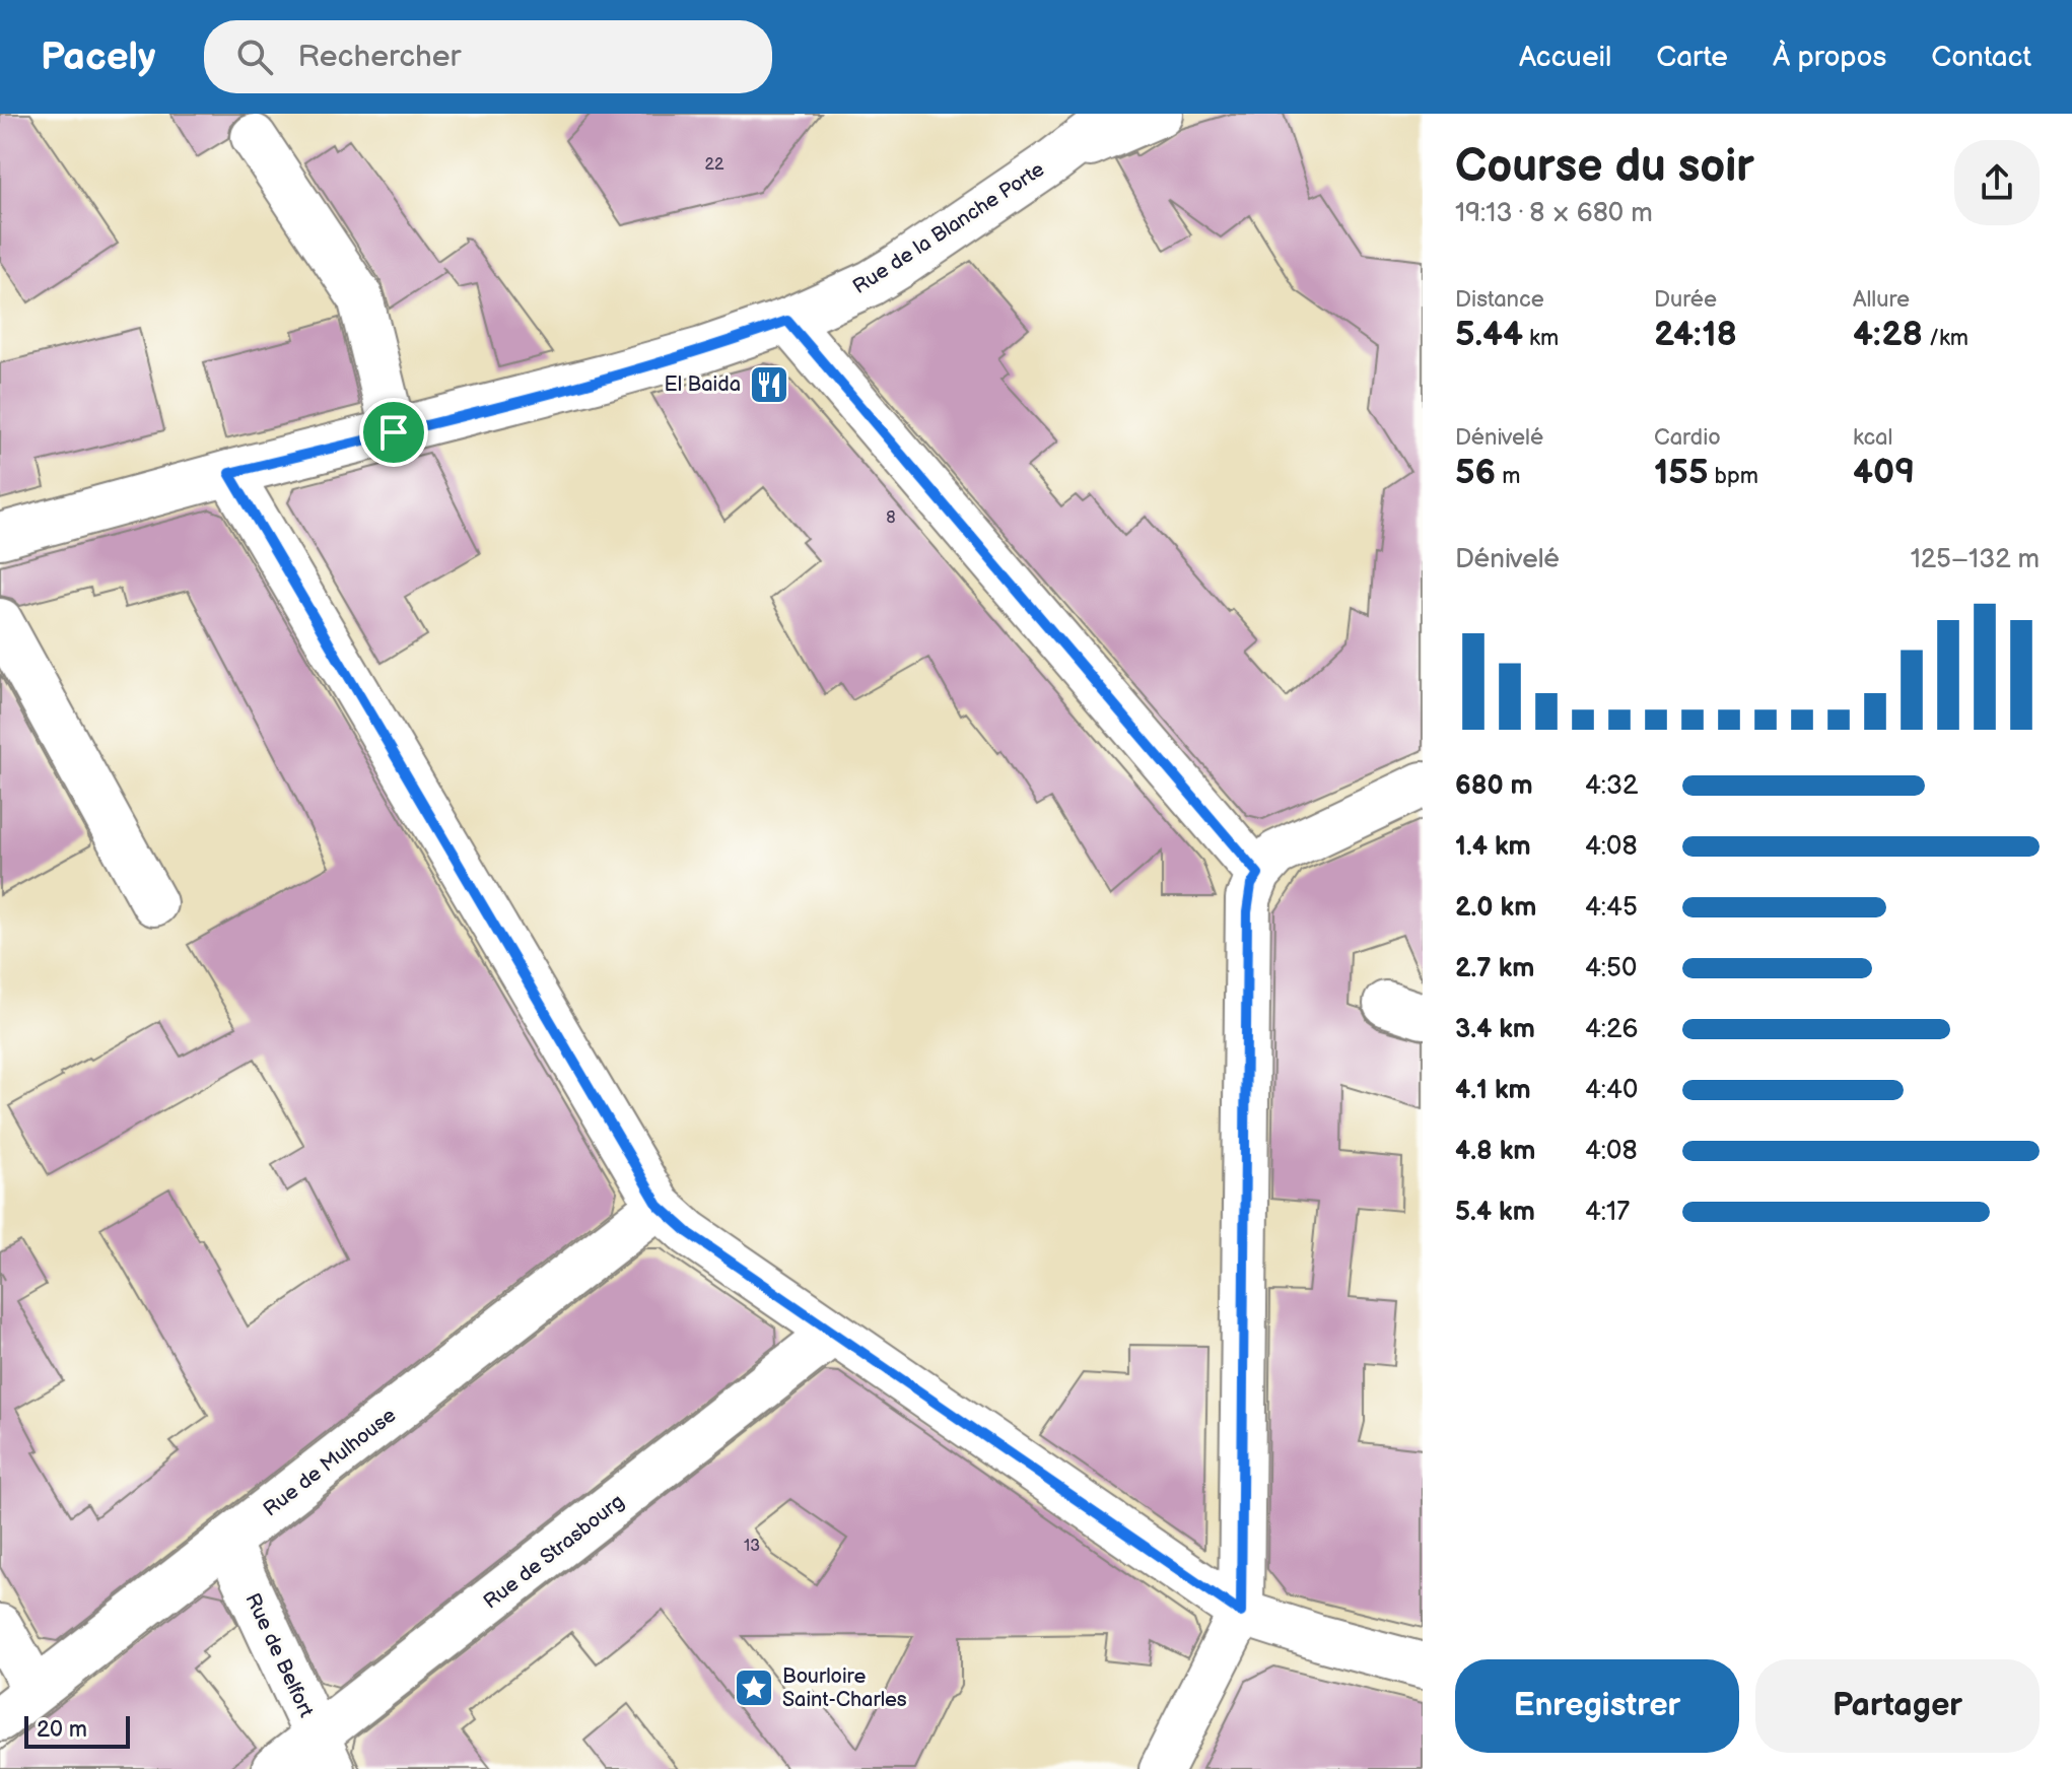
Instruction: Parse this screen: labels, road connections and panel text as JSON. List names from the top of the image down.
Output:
{
  "streets": {
    "street": [
      "Rue de la Blanche Porte",
      "Rue de Mulhouse",
      "Rue de Strasbourg",
      "Rue de Belfort"
    ]
  },
  "crossings": [
    ["Rue de Mulhouse", "Rue de Belfort"],
    ["Rue de Strasbourg", "Rue de Belfort"]
  ],
  "places": {
    "restaurant": ["El Baida"],
    "place": ["Bourloire Saint-Charles"]
  },
  "house_numbers": ["22", "8", "13"],
  "scale_bar": "20 m",
  "page": {
    "header": "Pacely",
    "search": "Rechercher",
    "nav": [
      "Accueil",
      "Carte",
      "À propos",
      "Contact"
    ],
    "heading": ["Course du soir", "19:13 · 8 × 680 m"],
    "stats": [
      ["Distance", "5.44 km"],
      ["Durée", "24:18"],
      ["Allure", "4:28 /km"],
      ["Dénivelé", "56 m"],
      ["Cardio", "155 bpm"],
      ["kcal", "409"]
    ],
    "chart": ["Dénivelé", "125–132 m"],
    "list": [
      {
        "name": "680 m",
        "note": "4:32"
      },
      {
        "name": "1.4 km",
        "note": "4:08"
      },
      {
        "name": "2.0 km",
        "note": "4:45"
      },
      {
        "name": "2.7 km",
        "note": "4:50"
      },
      {
        "name": "3.4 km",
        "note": "4:26"
      },
      {
        "name": "4.1 km",
        "note": "4:40"
      },
      {
        "name": "4.8 km",
        "note": "4:08"
      },
      {
        "name": "5.4 km",
        "note": "4:17"
      }
    ],
    "buttons": ["Enregistrer", "Partager"],
    "scale": "20 m"
  }
}
